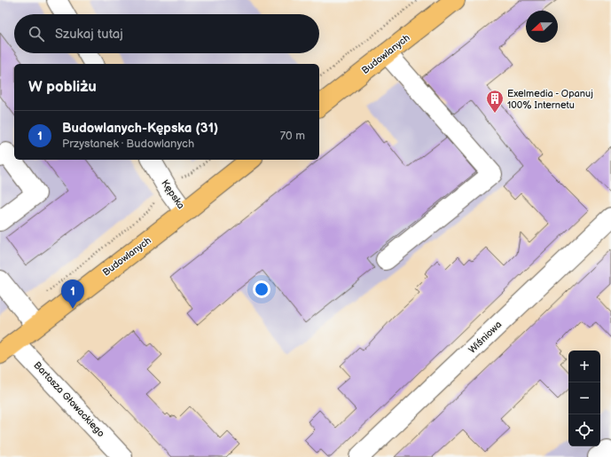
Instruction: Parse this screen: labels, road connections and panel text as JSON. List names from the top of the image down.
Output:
{
  "streets": {
    "main road": ["Budowlanych"],
    "street": ["Kępska", "Wiśniowa", "Bartosza Głowackiego"]
  },
  "crossings": [
    ["Budowlanych", "Kępska"],
    ["Budowlanych", "Bartosza Głowackiego"]
  ],
  "places": {
    "building": ["Exelmedia - Opanuj 100% Internetu"]
  },
  "north": "left",
  "page": {
    "search": "Szukaj tutaj",
    "heading": "W pobliżu",
    "list": [
      {
        "mark": "1",
        "name": "Budowlanych-Kępska (31)",
        "note": "Przystanek · Budowlanych",
        "value": "70 m"
      }
    ],
    "pins": "1",
    "map_buttons": ["+", "−"]
  }
}
